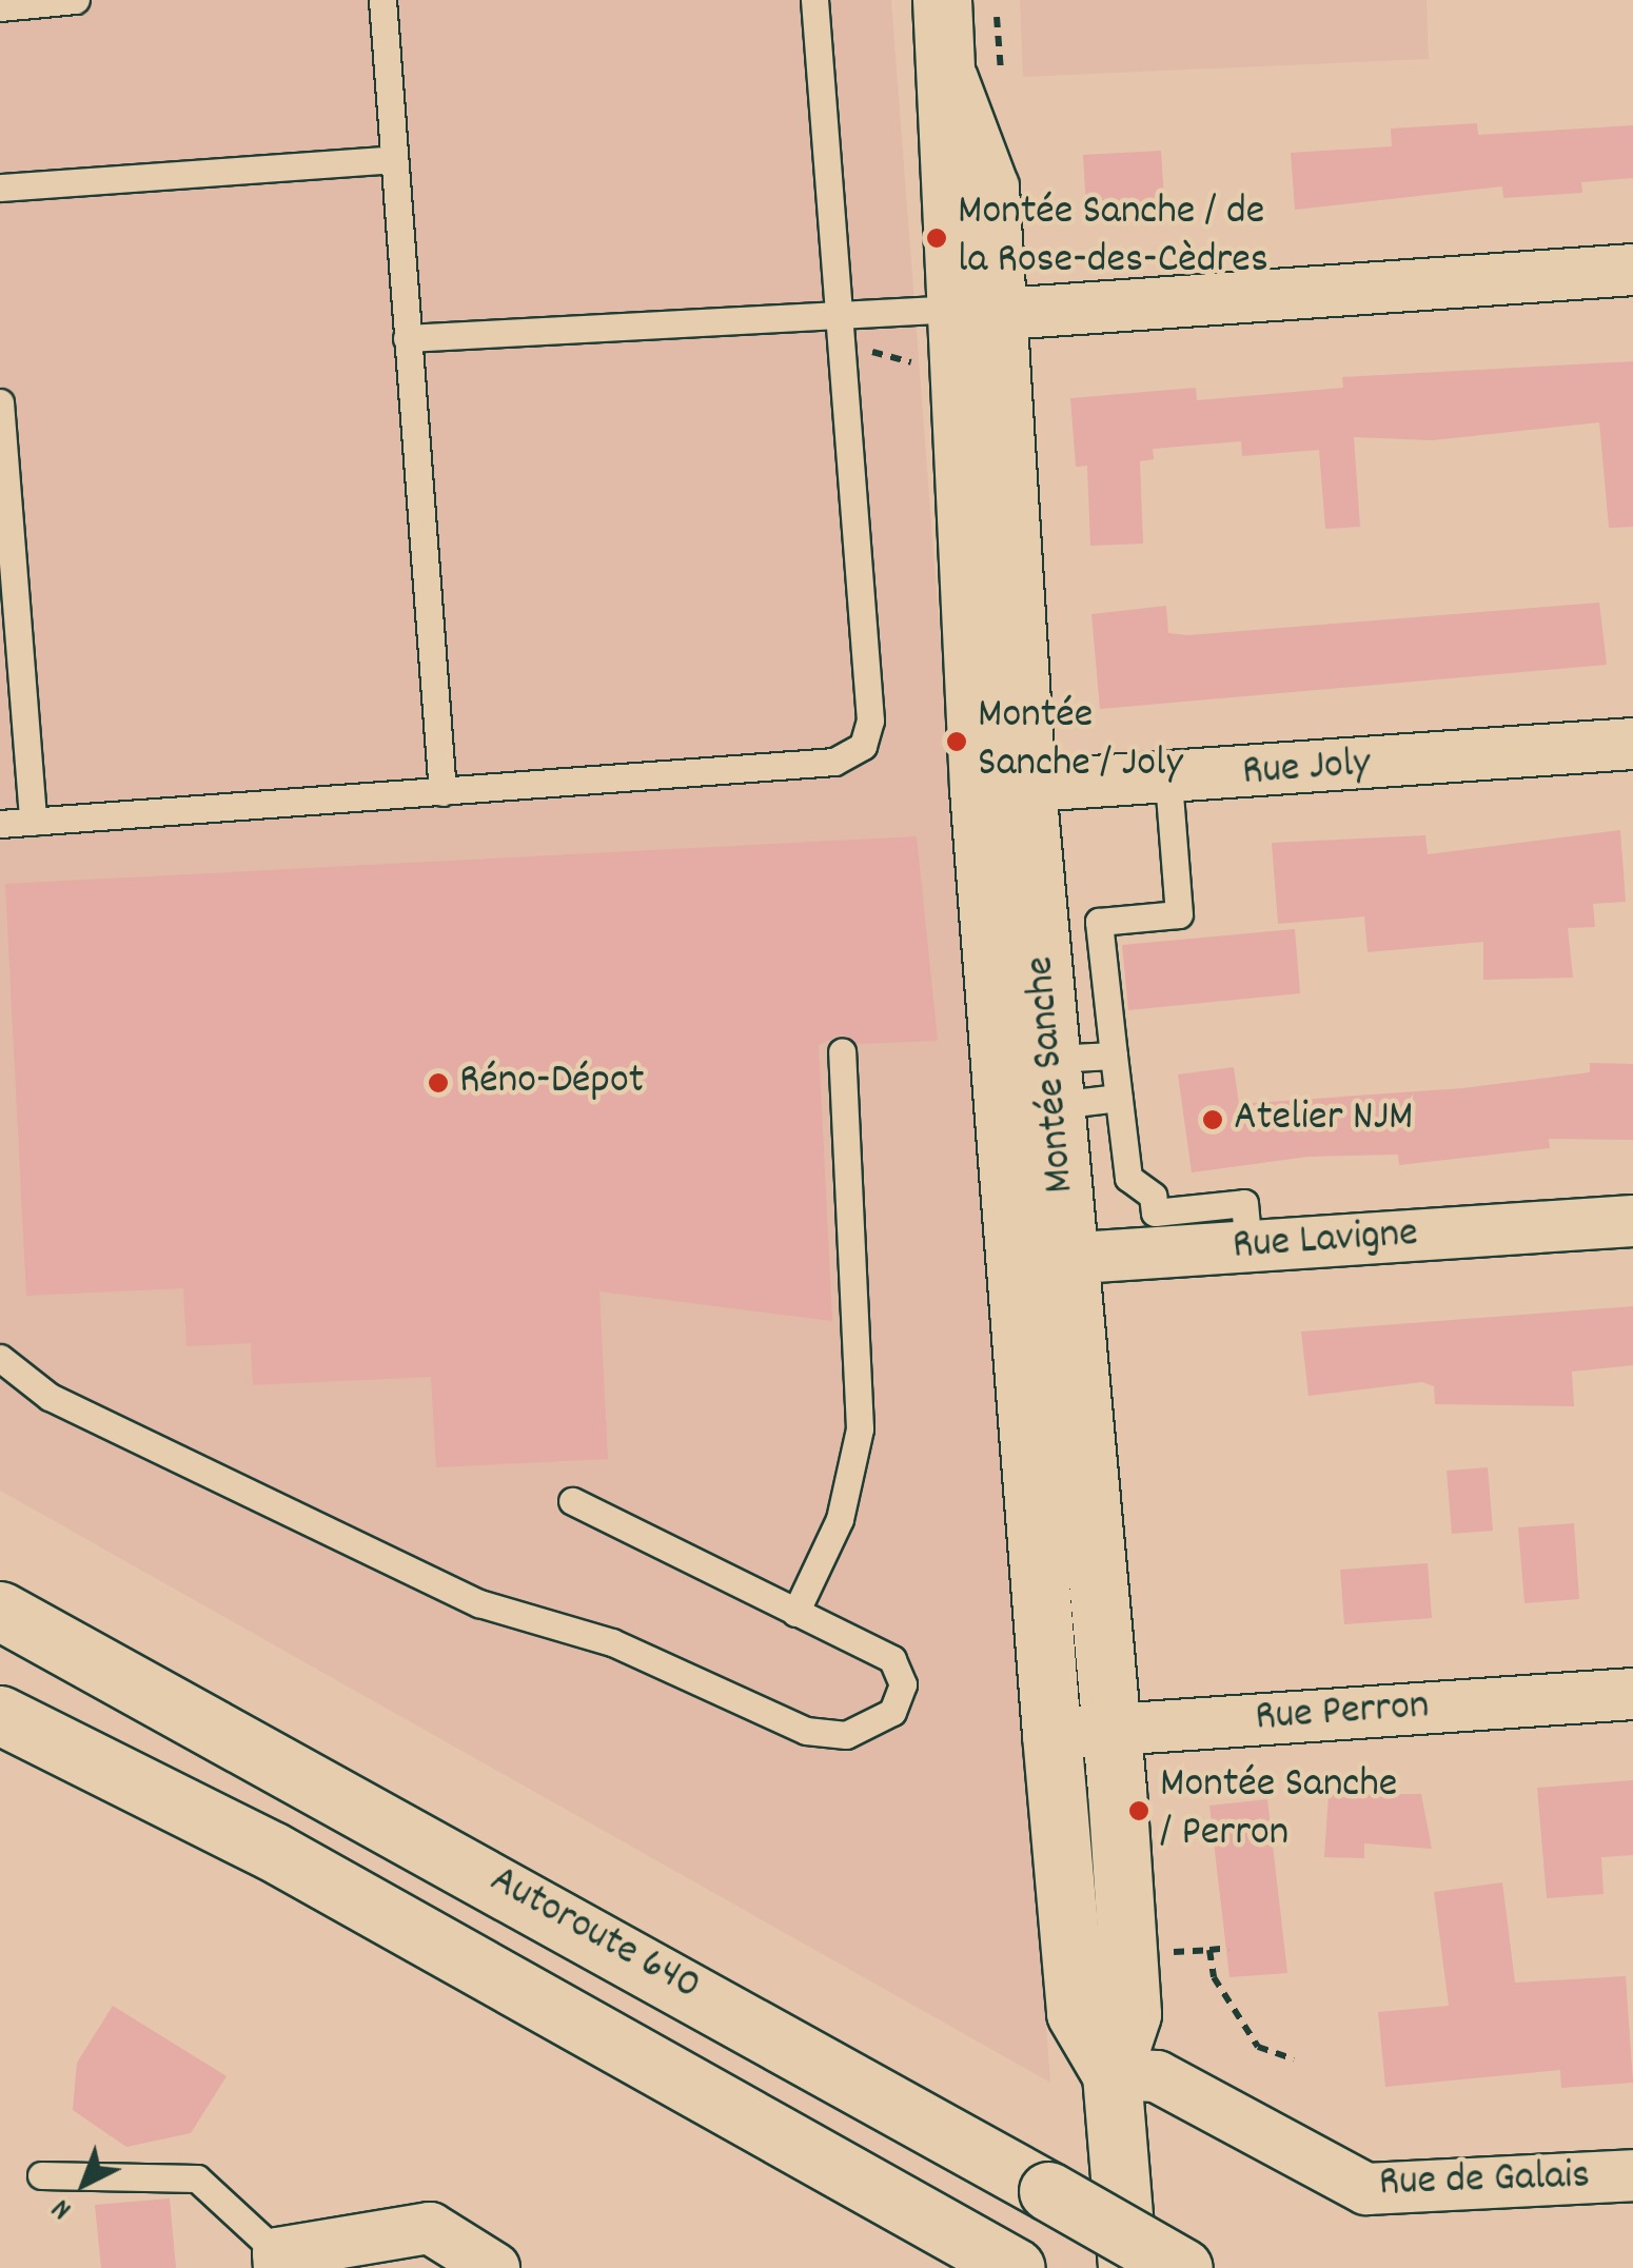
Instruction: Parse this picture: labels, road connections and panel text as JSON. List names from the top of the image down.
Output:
{
  "streets": {
    "main road": ["Montée Sanche", "Autoroute 640"],
    "street": [
      "Rue Joly",
      "Rue Lavigne",
      "Rue Perron",
      "Rue de Galais"
    ]
  },
  "crossings": [
    ["Rue Joly", "Montée Sanche"],
    ["Montée Sanche", "Rue Lavigne"],
    ["Montée Sanche", "Rue Perron"],
    ["Montée Sanche", "Rue de Galais"]
  ],
  "places": [
    "Montée Sanche / de la Rose-des-Cèdres",
    "Montée Sanche / Joly",
    "Réno-Dépot",
    "Atelier NJM",
    "Montée Sanche / Perron"
  ],
  "north": "bottom left"
}
